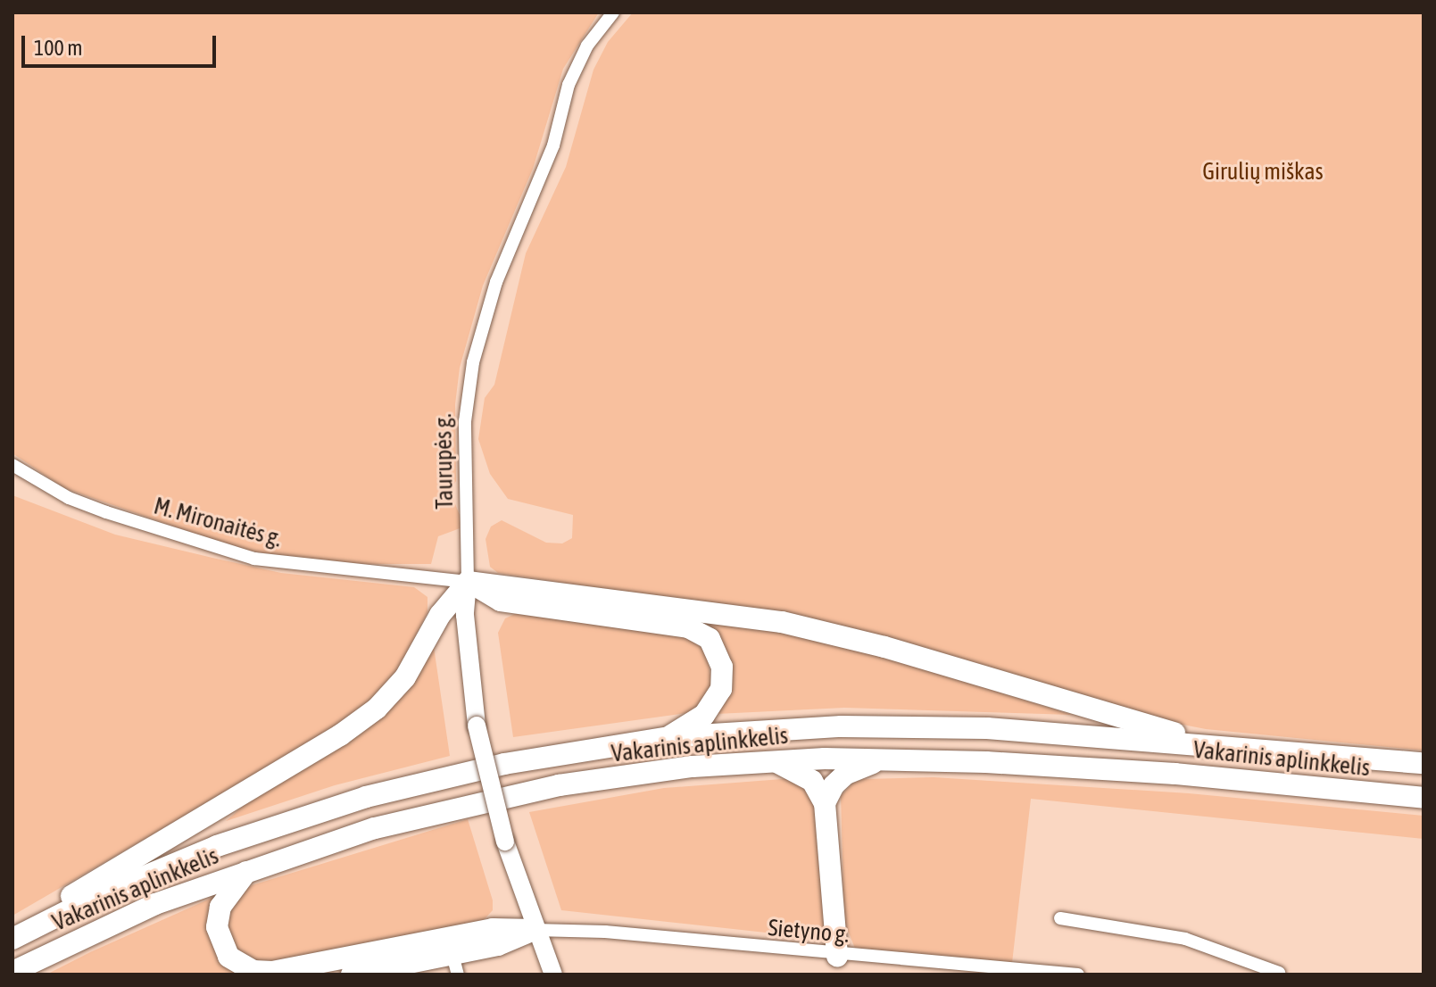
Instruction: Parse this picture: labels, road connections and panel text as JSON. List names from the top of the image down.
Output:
{
  "streets": {
    "highway": ["Vakarinis aplinkkelis"],
    "main road": ["Taurupės g."],
    "street": ["M. Mironaitės g.", "Sietyno g."]
  },
  "crossings": [
    ["Taurupės g.", "M. Mironaitės g."],
    ["Taurupės g.", "Sietyno g."]
  ],
  "parks": ["Girulių miškas"],
  "scale_bar": "100 m"
}
